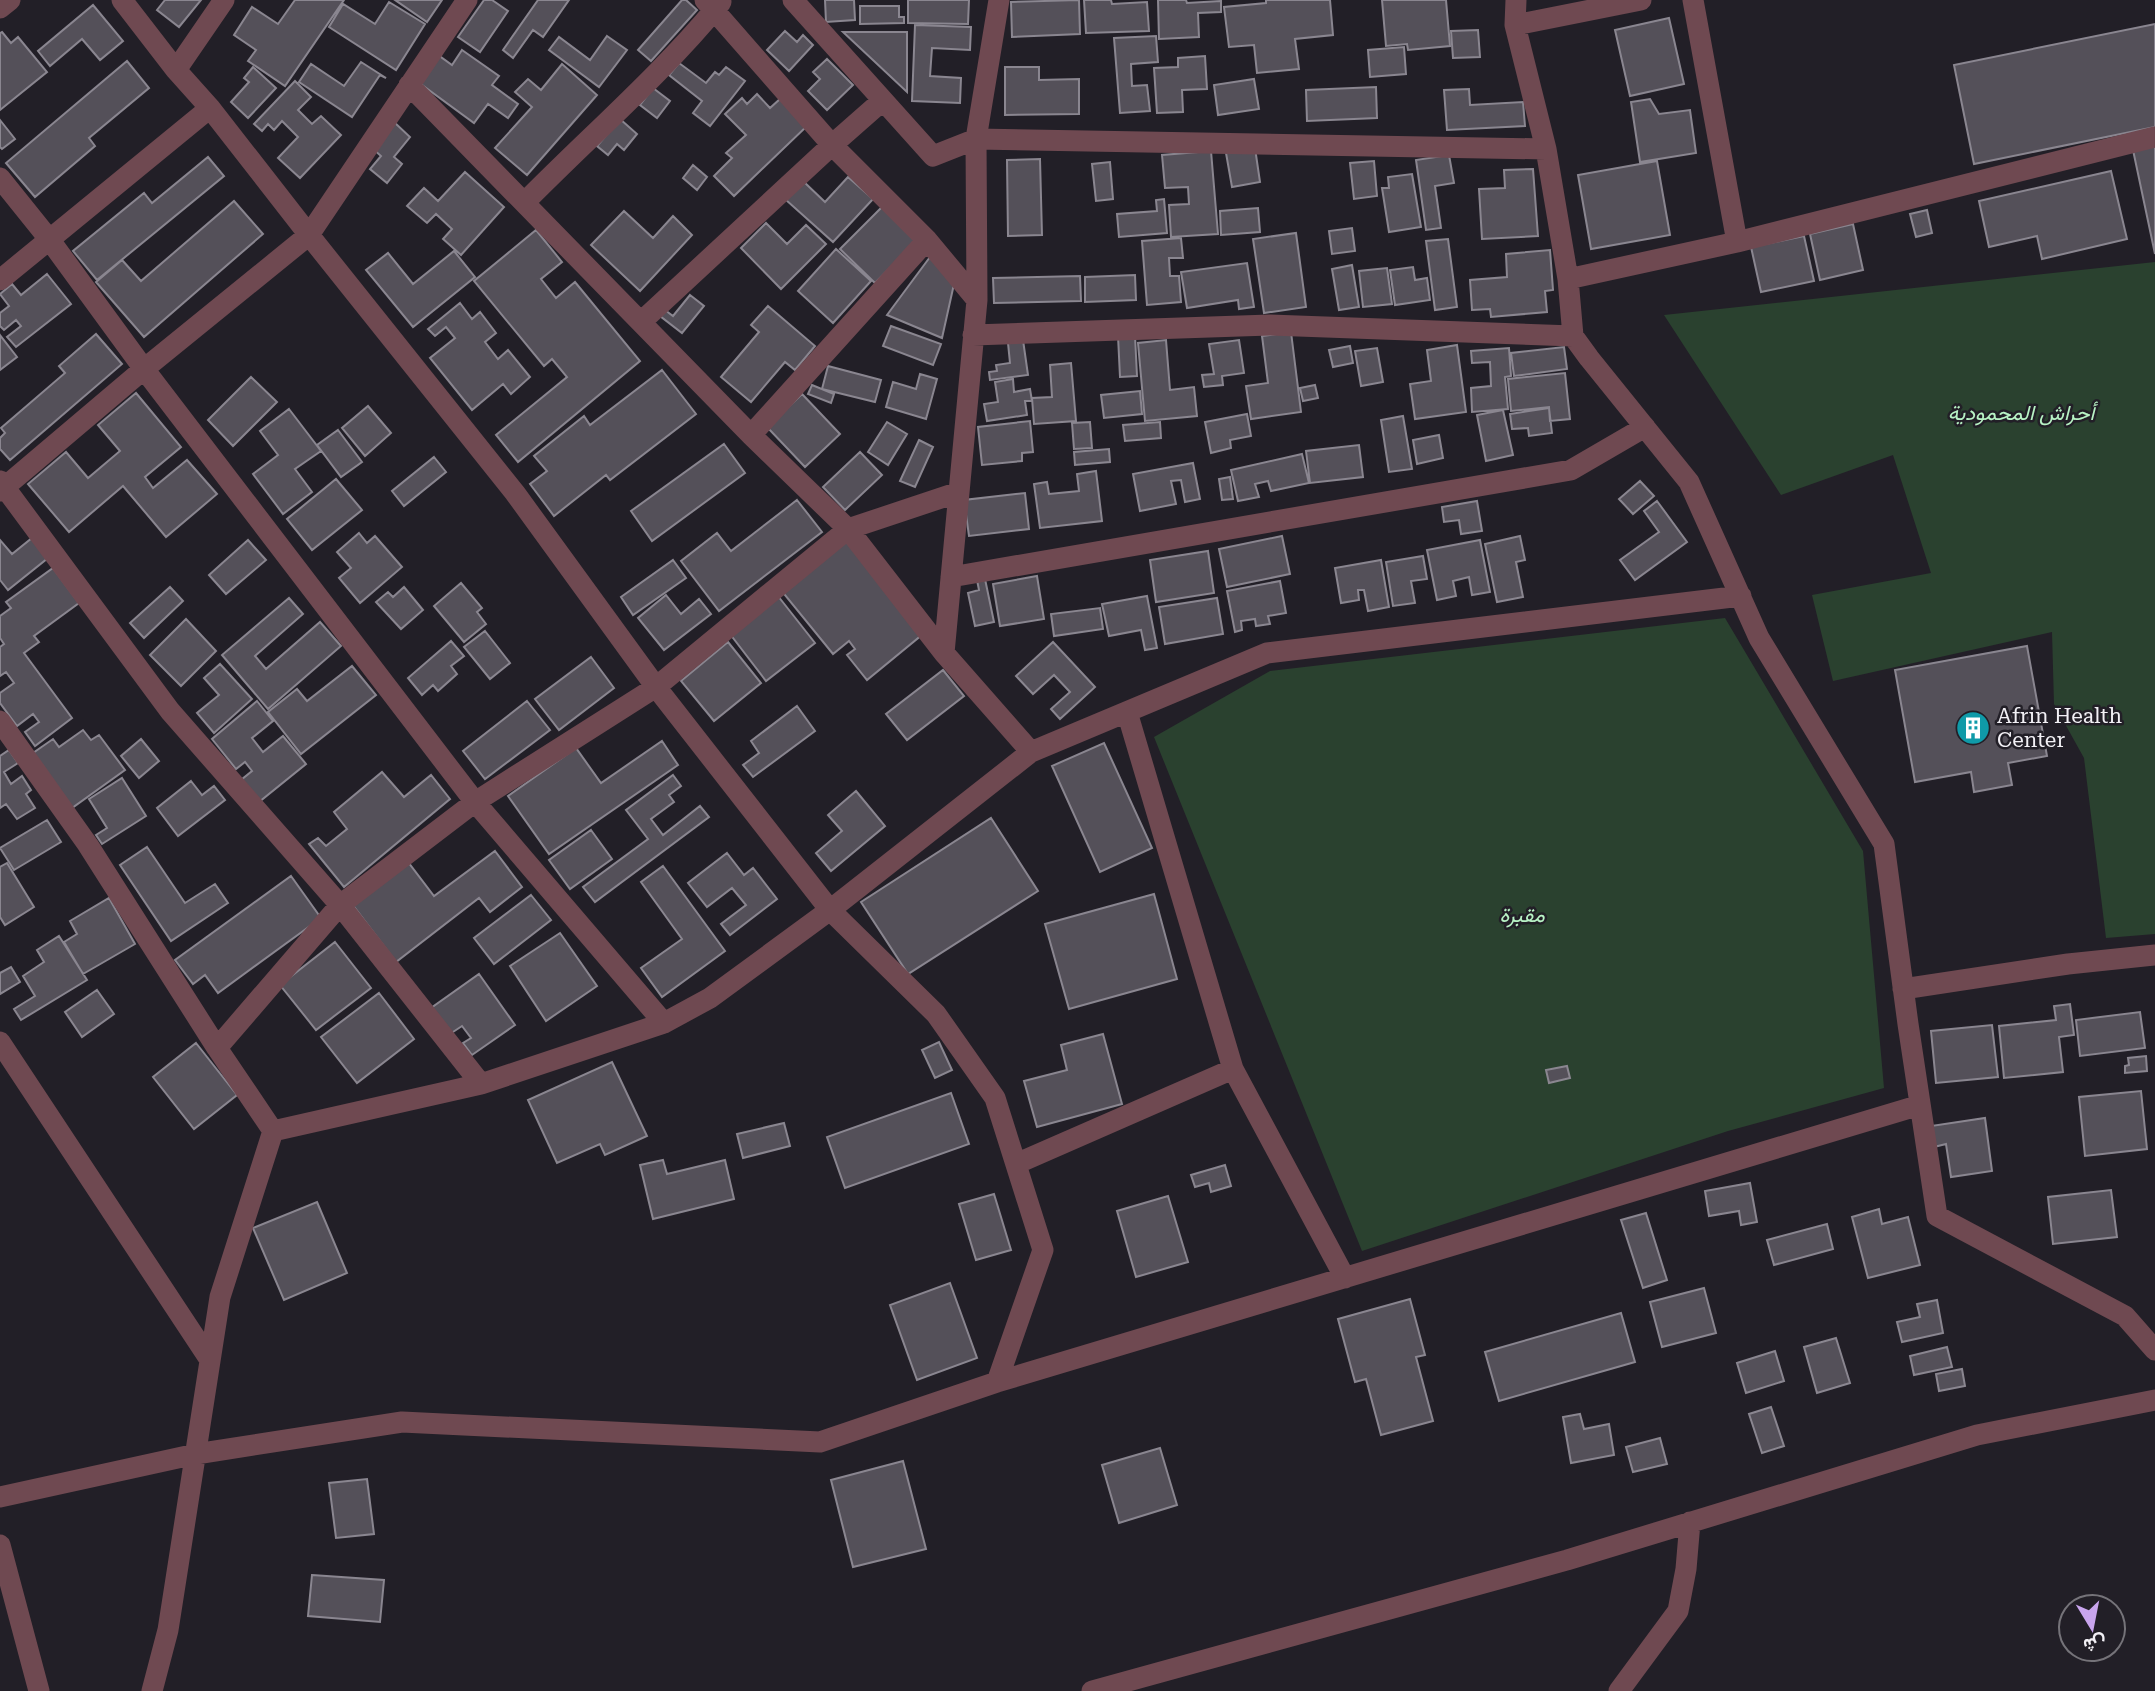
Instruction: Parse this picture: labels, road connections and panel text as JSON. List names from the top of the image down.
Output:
{
  "parks": ["أحراش المحمودية", "مقبرة"],
  "places": {
    "building": ["Afrin Health Center"]
  },
  "north": "bottom"
}
